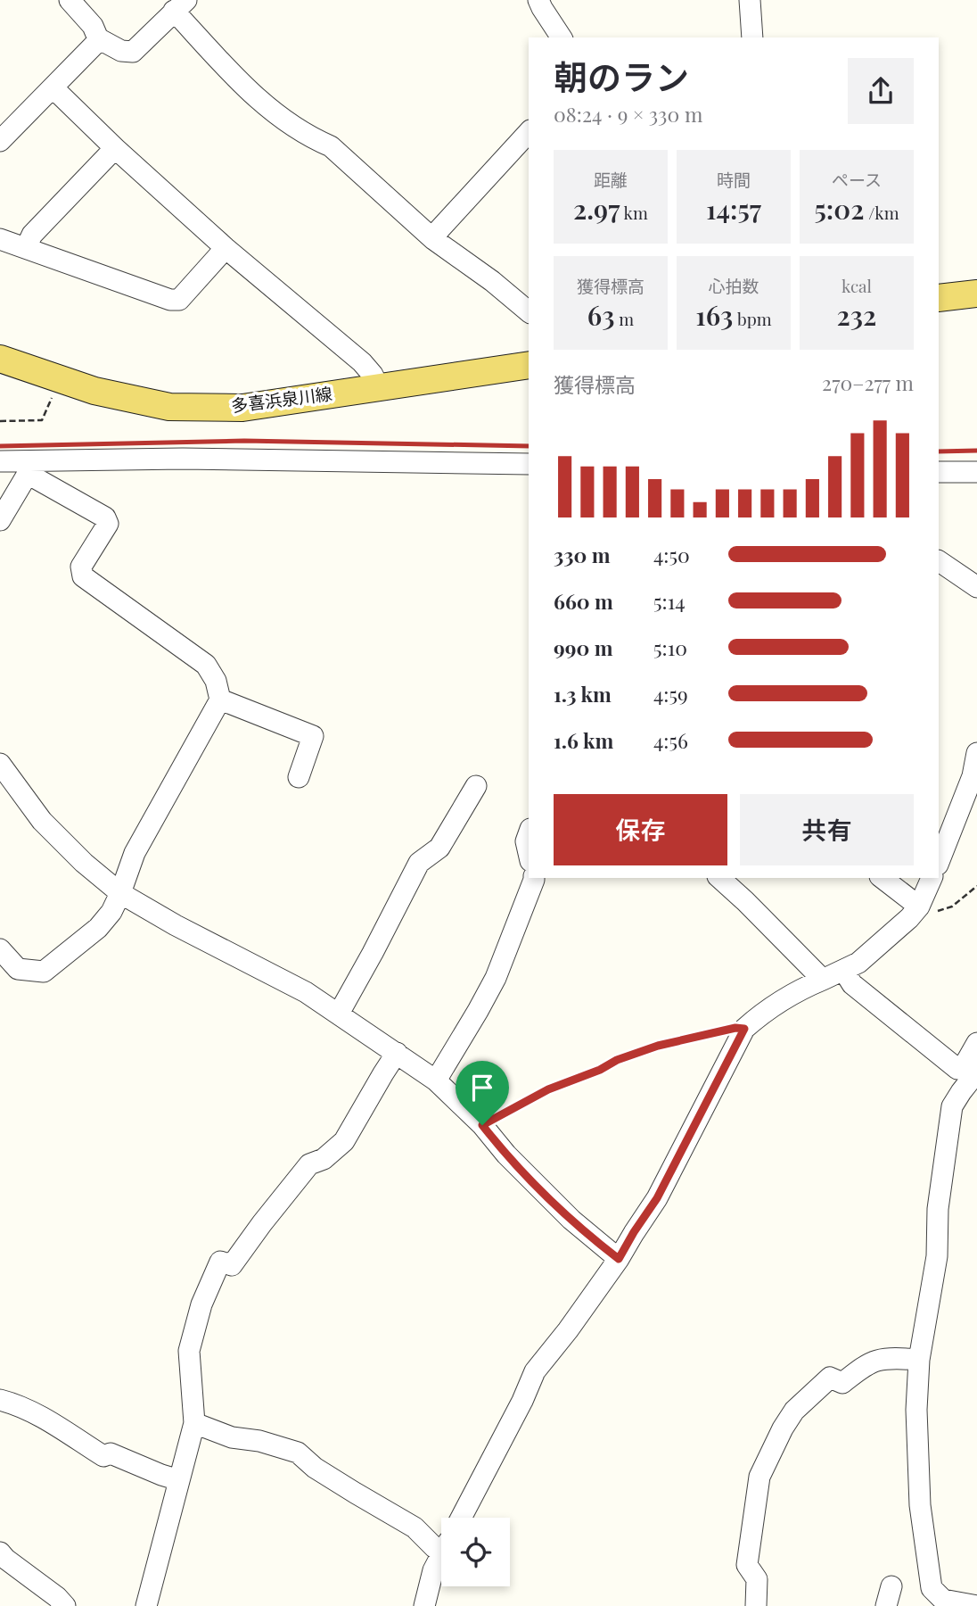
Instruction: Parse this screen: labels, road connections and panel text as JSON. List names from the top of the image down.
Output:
{
  "streets": {
    "main road": ["多喜浜泉川線"]
  },
  "page": {
    "heading": ["朝のラン", "08:24 · 9 × 330 m"],
    "stats": [
      ["距離", "2.97 km"],
      ["時間", "14:57"],
      ["ペース", "5:02 /km"],
      ["獲得標高", "63 m"],
      ["心拍数", "163 bpm"],
      ["kcal", "232"]
    ],
    "chart": ["獲得標高", "270–277 m"],
    "list": [
      {
        "name": "330 m",
        "note": "4:50"
      },
      {
        "name": "660 m",
        "note": "5:14"
      },
      {
        "name": "990 m",
        "note": "5:10"
      },
      {
        "name": "1.3 km",
        "note": "4:59"
      },
      {
        "name": "1.6 km",
        "note": "4:56"
      }
    ],
    "buttons": ["保存", "共有"]
  }
}
